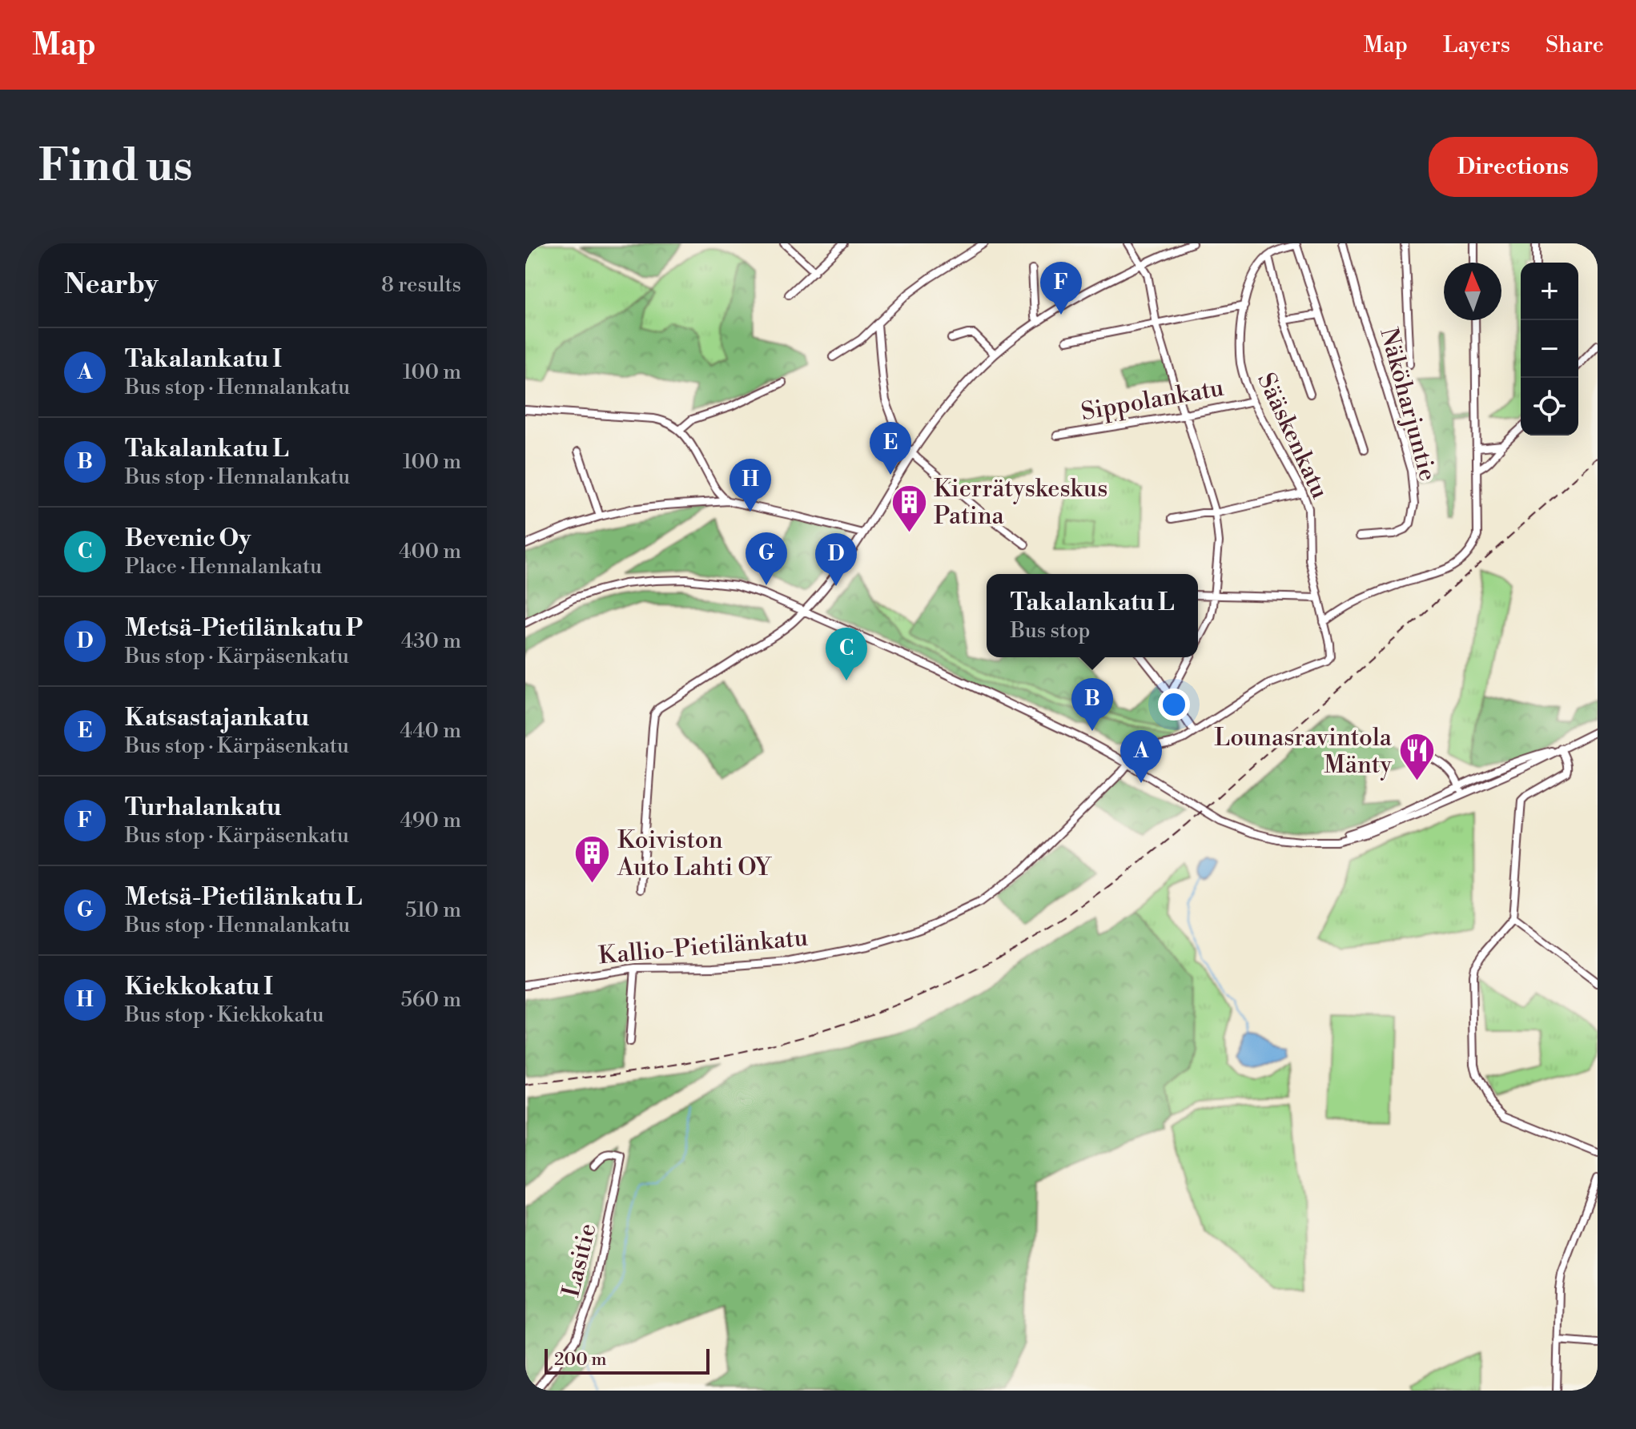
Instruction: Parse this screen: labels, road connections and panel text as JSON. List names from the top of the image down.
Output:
{
  "streets": {
    "street": [
      "Sippolankatu",
      "Näköharjuntie",
      "Sääskenkatu",
      "Kallio-Pietilänkatu",
      "Lasitie"
    ]
  },
  "crossings": [
    ["Sippolankatu", "Sääskenkatu"],
    ["Sääskenkatu", "Kallio-Pietilänkatu"]
  ],
  "places": {
    "building": ["Kierrätyskeskus Patina", "Koiviston Auto Lahti OY"],
    "restaurant": ["Lounasravintola Mänty"]
  },
  "scale_bar": "200 m",
  "north": "top",
  "page": {
    "header": "Map",
    "nav": ["Map", "Layers", "Share"],
    "buttons": "Directions",
    "title": "Find us",
    "heading": ["Nearby", "8 results"],
    "pins": [
      "F",
      "E",
      "H",
      "G",
      "D",
      "C",
      "B",
      "A"
    ],
    "map_buttons": ["+", "−"],
    "list": [
      {
        "mark": "A",
        "name": "Takalankatu I",
        "note": "Bus stop · Hennalankatu",
        "value": "100 m"
      },
      {
        "mark": "B",
        "name": "Takalankatu L",
        "note": "Bus stop · Hennalankatu",
        "value": "100 m"
      },
      {
        "mark": "C",
        "name": "Bevenic Oy",
        "note": "Place · Hennalankatu",
        "value": "400 m"
      },
      {
        "mark": "D",
        "name": "Metsä-Pietilänkatu P",
        "note": "Bus stop · Kärpäsenkatu",
        "value": "430 m"
      },
      {
        "mark": "E",
        "name": "Katsastajankatu",
        "note": "Bus stop · Kärpäsenkatu",
        "value": "440 m"
      },
      {
        "mark": "F",
        "name": "Turhalankatu",
        "note": "Bus stop · Kärpäsenkatu",
        "value": "490 m"
      },
      {
        "mark": "G",
        "name": "Metsä-Pietilänkatu L",
        "note": "Bus stop · Hennalankatu",
        "value": "510 m"
      },
      {
        "mark": "H",
        "name": "Kiekkokatu I",
        "note": "Bus stop · Kiekkokatu",
        "value": "560 m"
      }
    ],
    "popup": ["Takalankatu L", "Bus stop"],
    "scale": "200 m"
  }
}
